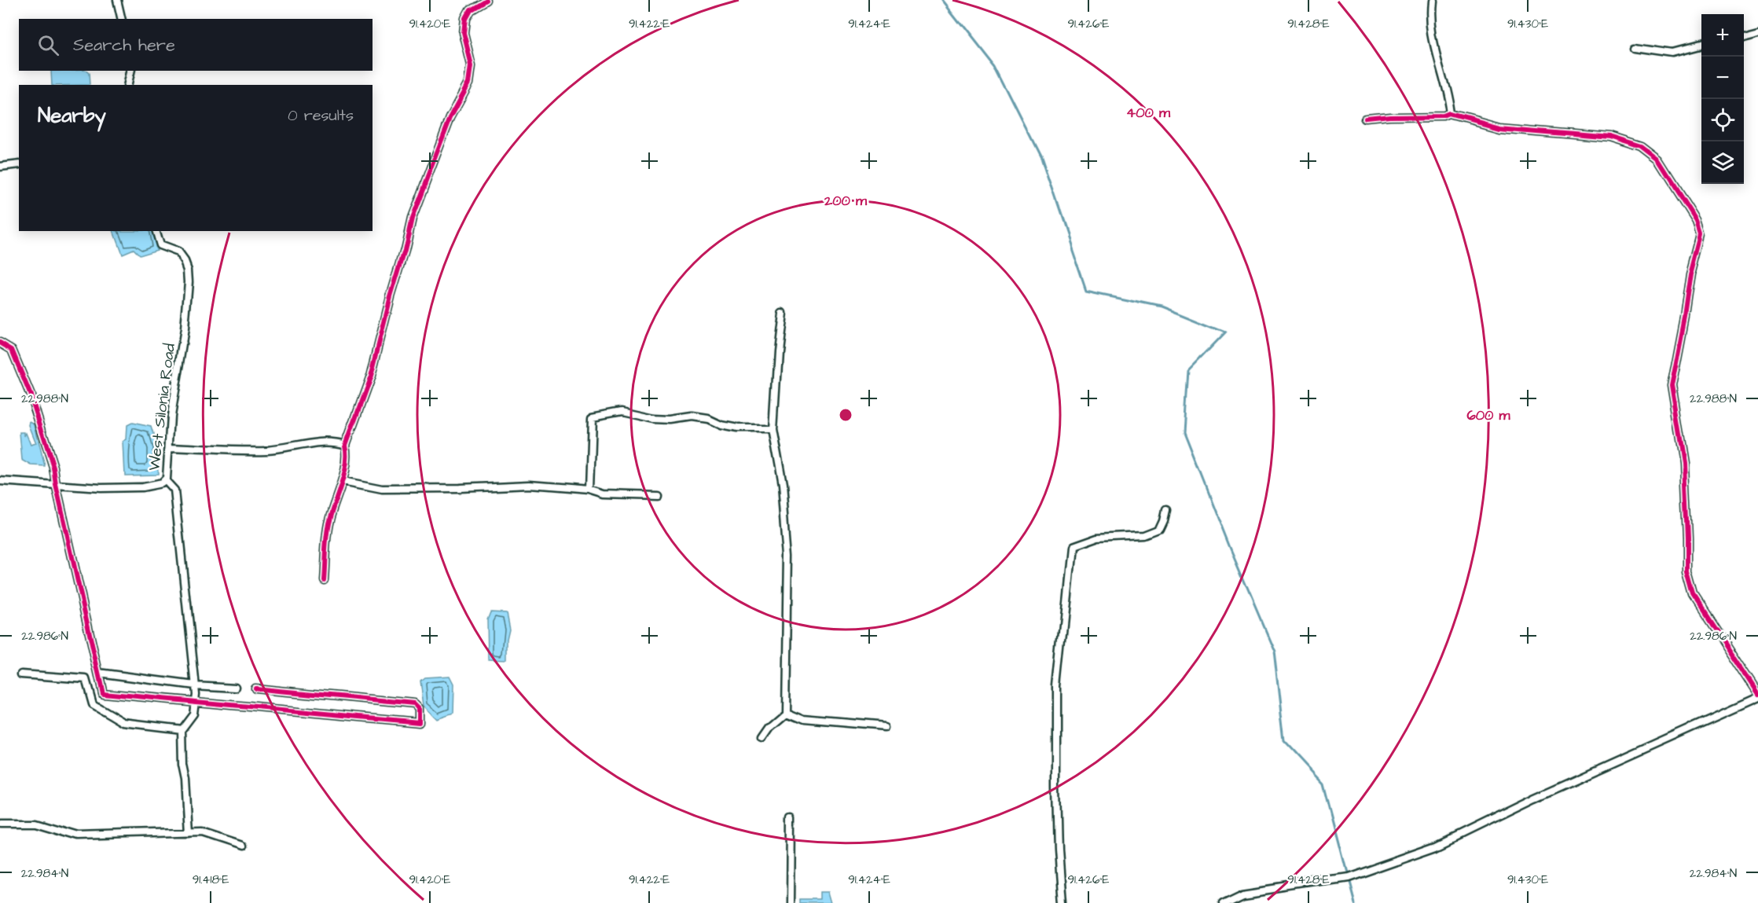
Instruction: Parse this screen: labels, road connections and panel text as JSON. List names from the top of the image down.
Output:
{
  "streets": {
    "street": ["West Silonia Road"]
  },
  "page": {
    "map_buttons": ["+", "−"],
    "search": "Search here",
    "heading": ["Nearby", "0 results"]
  },
  "coordinates": [
    "91.420°E",
    "91.422°E",
    "91.424°E",
    "91.426°E",
    "91.428°E",
    "91.430°E",
    "22.988°N",
    "22.986°N",
    "22.984°N",
    "91.418°E"
  ],
  "rings": ["400 m", "200 m", "600 m"]
}
